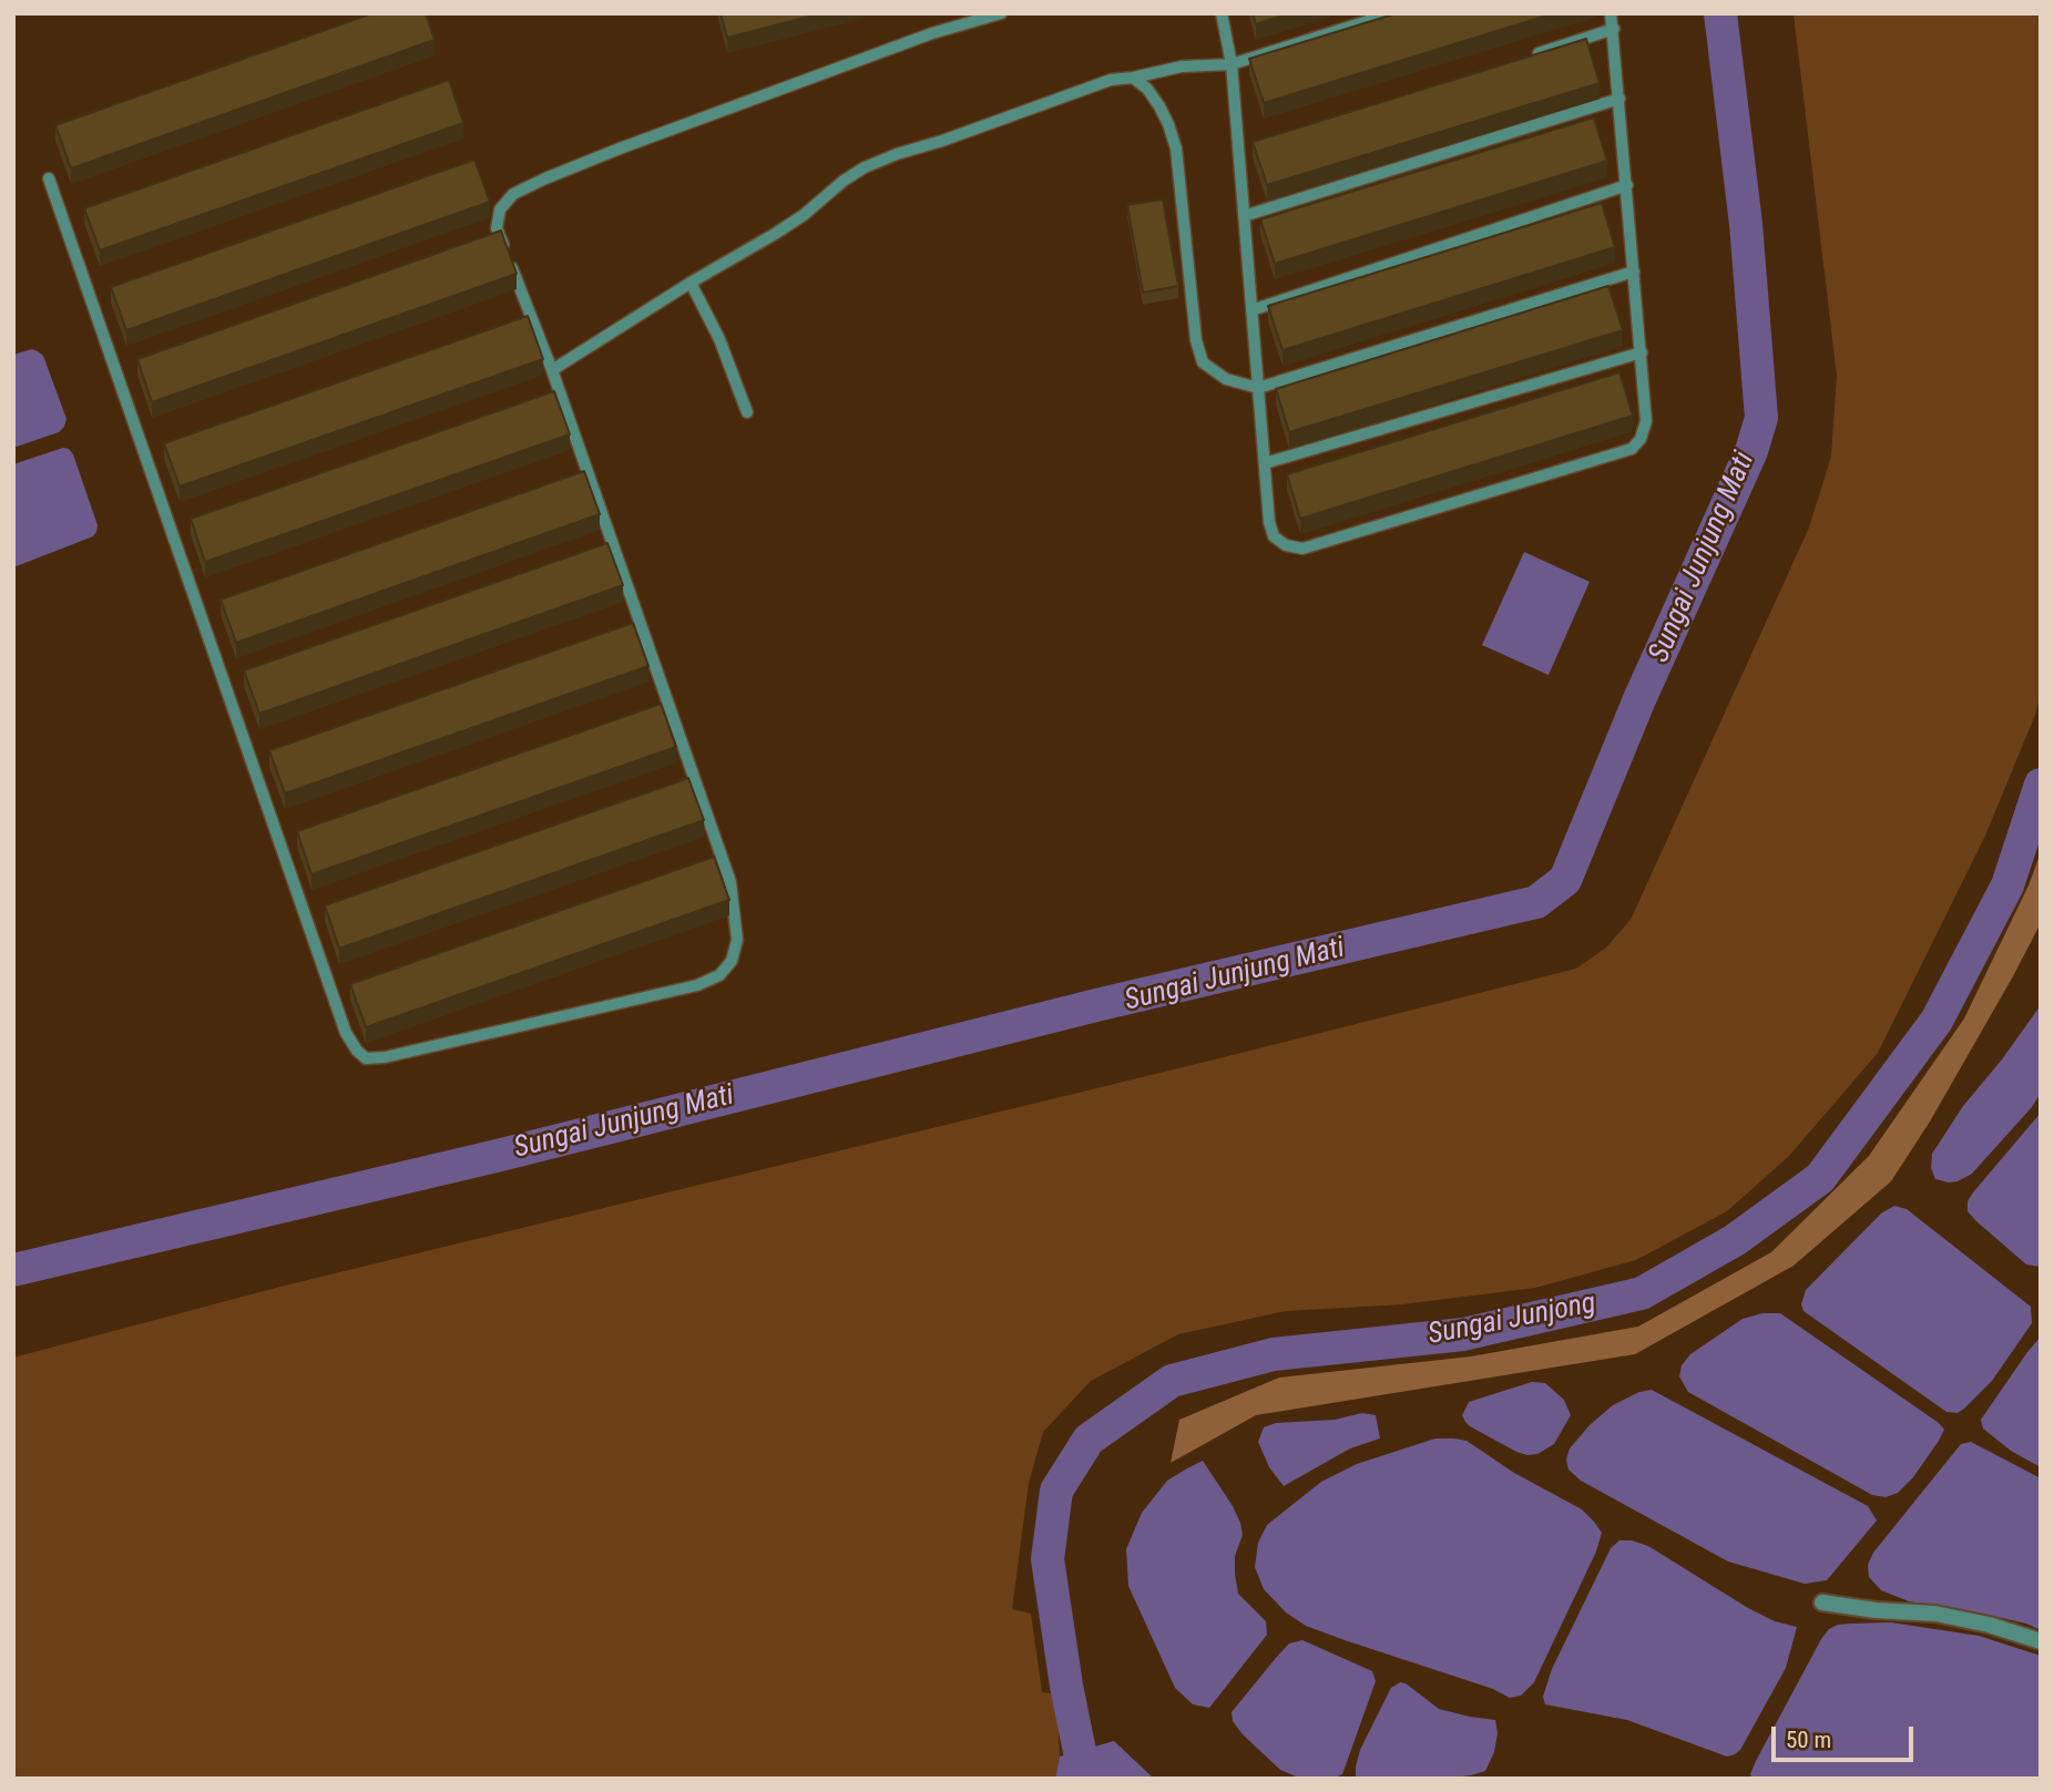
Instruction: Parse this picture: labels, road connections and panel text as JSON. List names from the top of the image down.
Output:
{
  "water": ["Sungai Junjung Mati", "Sungai Junjong"],
  "scale_bar": "50 m"
}
